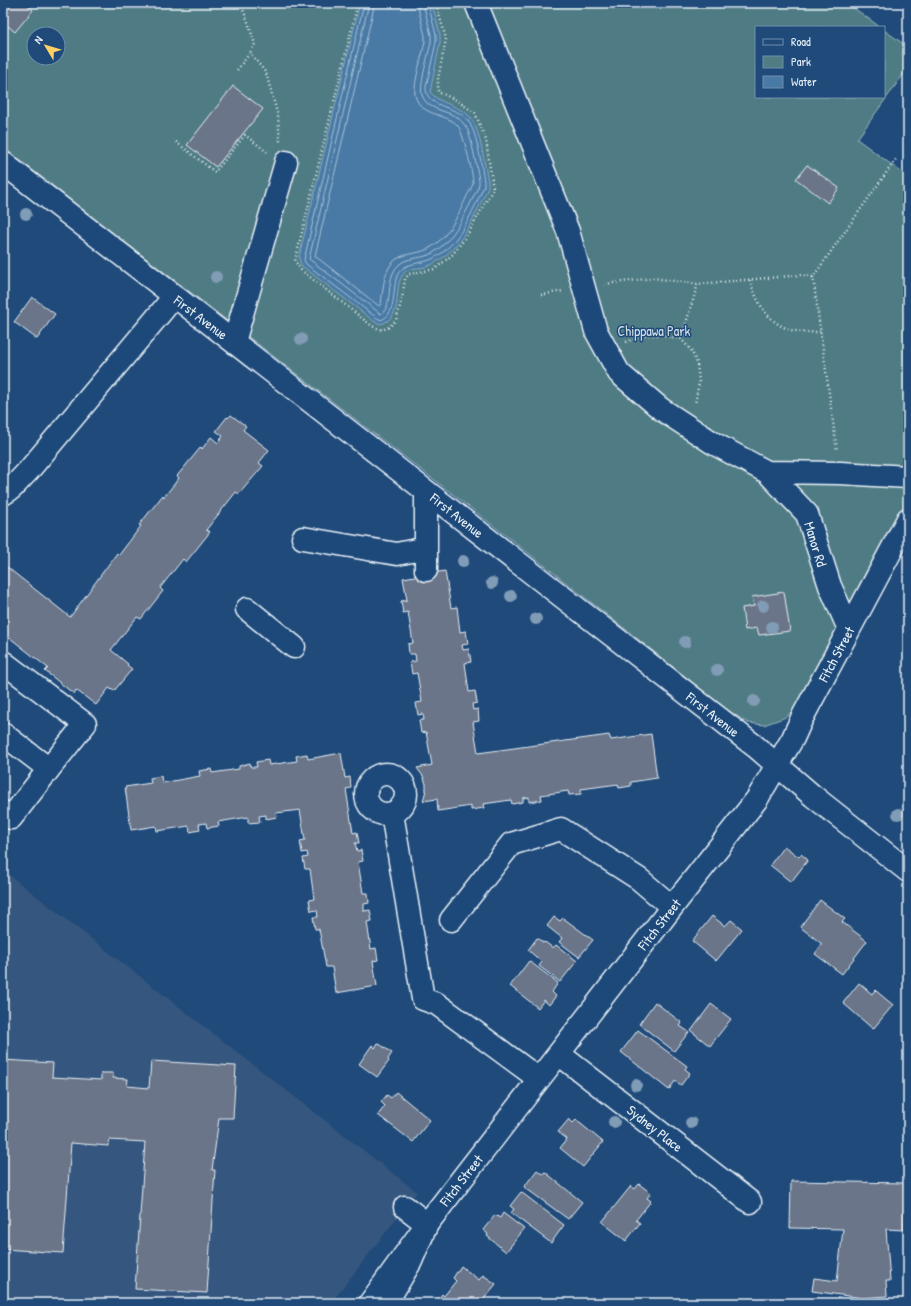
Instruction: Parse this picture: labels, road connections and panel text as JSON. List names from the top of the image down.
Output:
{
  "streets": {
    "street": [
      "First Avenue",
      "Manor Rd",
      "Fitch Street",
      "Sydney Place"
    ]
  },
  "crossings": [
    ["First Avenue", "Fitch Street"],
    ["Manor Rd", "Fitch Street"],
    ["Fitch Street", "Sydney Place"]
  ],
  "parks": ["Chippawa Park"],
  "legend": ["Road", "Park", "Water"],
  "north": "top left"
}
